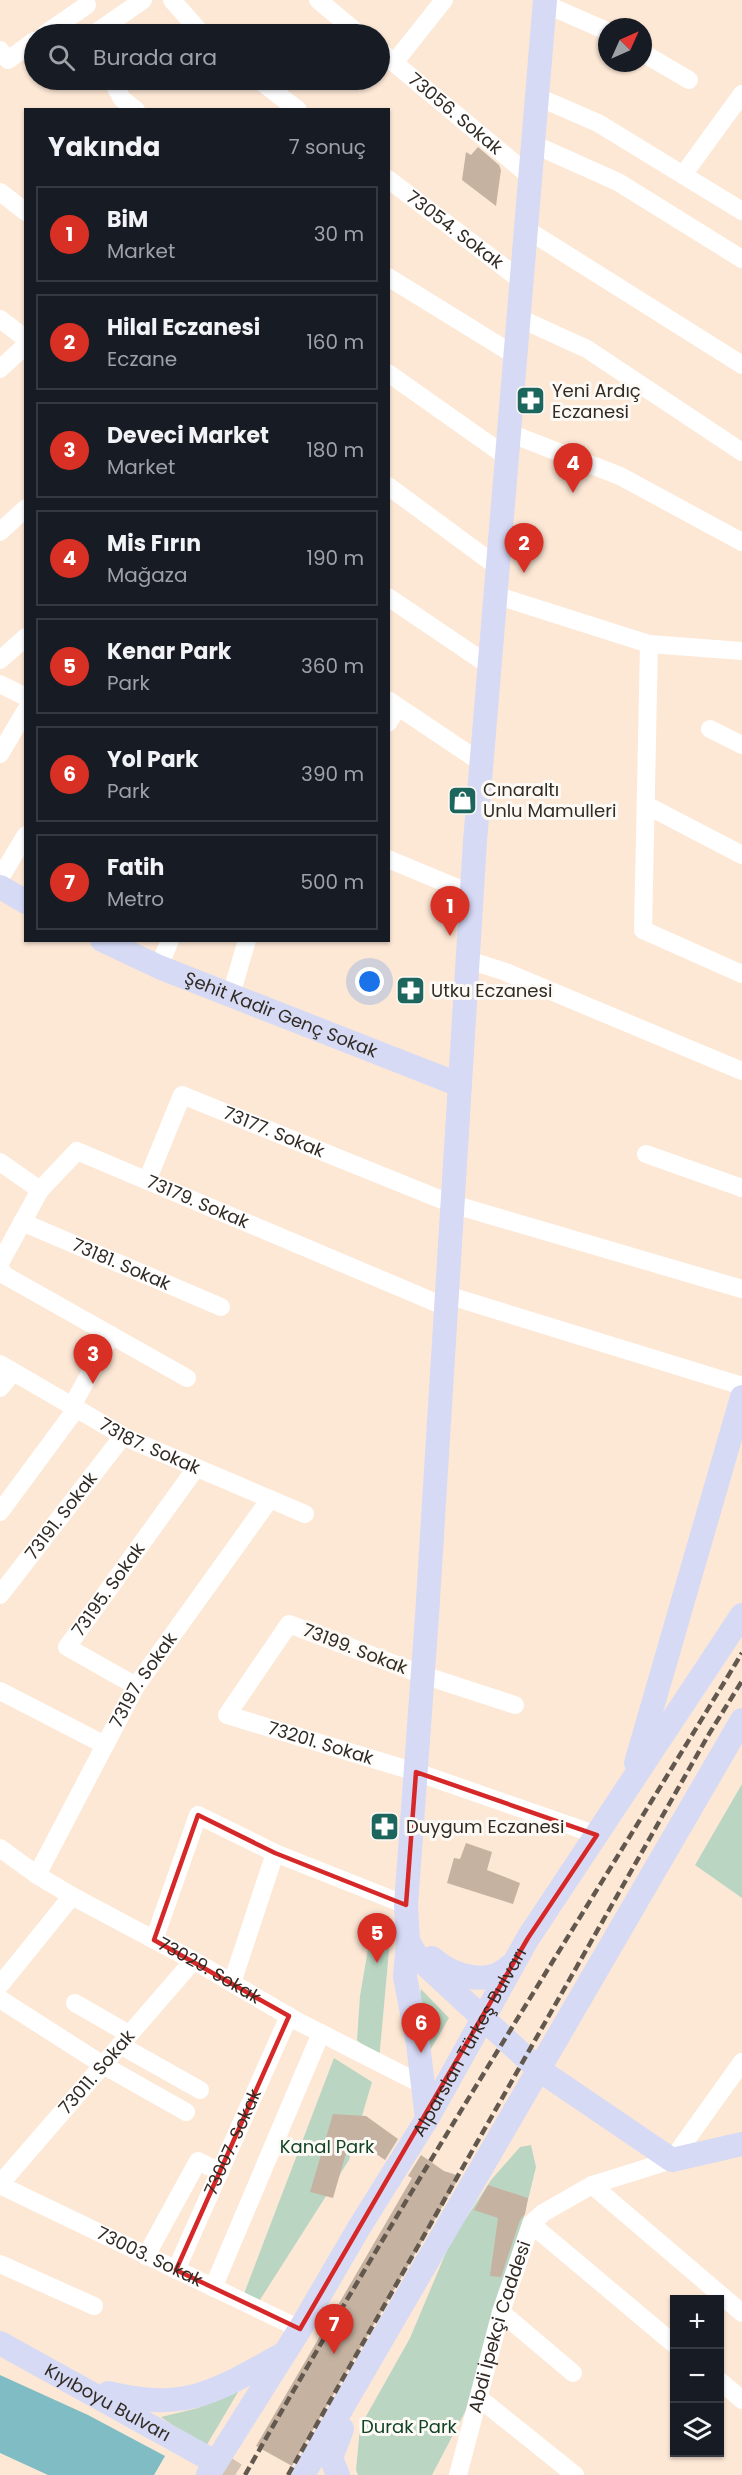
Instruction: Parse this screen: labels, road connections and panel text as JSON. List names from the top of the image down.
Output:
{
  "streets": {
    "main road": [
      "Şehit Kadir Genç Sokak",
      "Alparslan Türkeş Bulvarı",
      "Abdi İpekçi Caddesi",
      "Kıyıboyu Bulvarı"
    ],
    "street": [
      "73056. Sokak",
      "73054. Sokak",
      "73177. Sokak",
      "73179. Sokak",
      "73181. Sokak",
      "73187. Sokak",
      "73191. Sokak",
      "73195. Sokak",
      "73199. Sokak",
      "73197. Sokak",
      "73201. Sokak",
      "73029. Sokak",
      "73011. Sokak",
      "73007. Sokak",
      "73003. Sokak"
    ]
  },
  "crossings": [
    ["73177. Sokak", "73179. Sokak"],
    ["73179. Sokak", "73181. Sokak"],
    ["73187. Sokak", "73191. Sokak"],
    ["73187. Sokak", "73195. Sokak"],
    ["73187. Sokak", "73197. Sokak"],
    ["73195. Sokak", "73197. Sokak"],
    ["73199. Sokak", "73201. Sokak"],
    ["73197. Sokak", "73029. Sokak"],
    ["73201. Sokak", "Alparslan Türkeş Bulvarı"],
    ["73029. Sokak", "73011. Sokak"],
    ["73029. Sokak", "73007. Sokak"],
    ["Alparslan Türkeş Bulvarı", "73003. Sokak"],
    ["Alparslan Türkeş Bulvarı", "Kıyıboyu Bulvarı"],
    ["73011. Sokak", "73003. Sokak"],
    ["73007. Sokak", "73003. Sokak"]
  ],
  "parks": ["Kanal Park", "Durak Park"],
  "places": {
    "pharmacy": ["Yeni Ardıç Eczanesi", "Utku Eczanesi", "Duygum Eczanesi"],
    "shop": ["Cınaraltı Unlu Mamulleri"]
  },
  "north": "top right",
  "page": {
    "search": "Burada ara",
    "heading": ["Yakında", "7 sonuç"],
    "list": [
      {
        "mark": "1",
        "name": "BiM",
        "note": "Market",
        "value": "30 m"
      },
      {
        "mark": "2",
        "name": "Hilal Eczanesi",
        "note": "Eczane",
        "value": "160 m"
      },
      {
        "mark": "3",
        "name": "Deveci Market",
        "note": "Market",
        "value": "180 m"
      },
      {
        "mark": "4",
        "name": "Mis Fırın",
        "note": "Mağaza",
        "value": "190 m"
      },
      {
        "mark": "5",
        "name": "Kenar Park",
        "note": "Park",
        "value": "360 m"
      },
      {
        "mark": "6",
        "name": "Yol Park",
        "note": "Park",
        "value": "390 m"
      },
      {
        "mark": "7",
        "name": "Fatih",
        "note": "Metro",
        "value": "500 m"
      }
    ],
    "pins": [
      "4",
      "2",
      "1",
      "3",
      "5",
      "6",
      "7"
    ],
    "map_buttons": ["+", "−"]
  }
}
